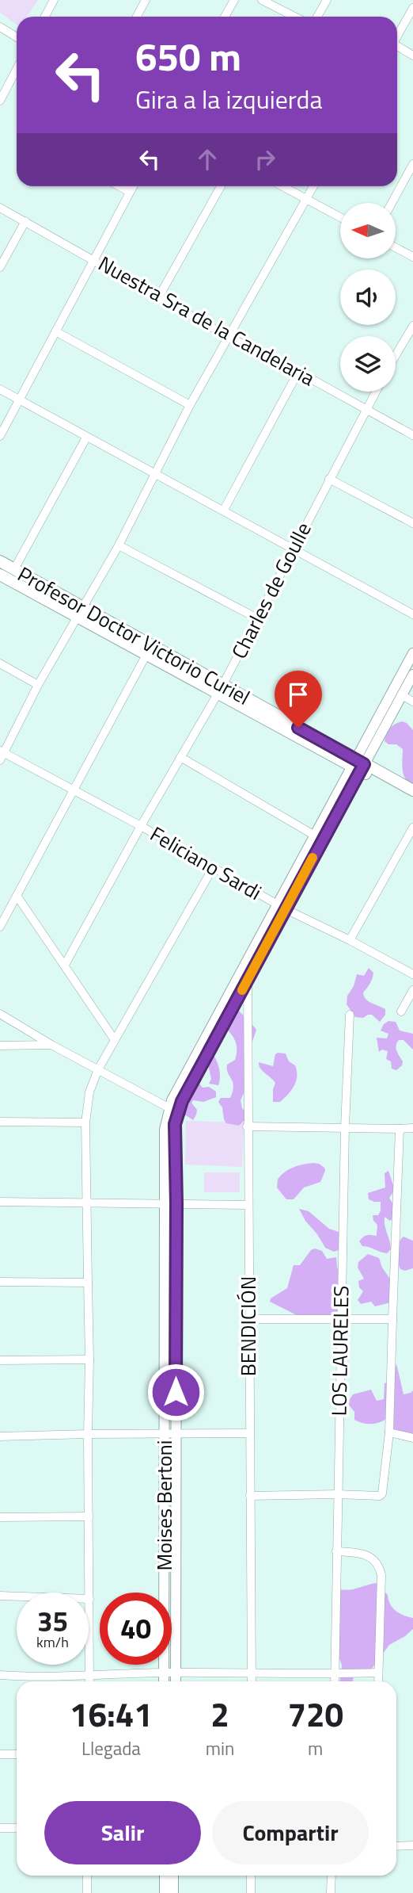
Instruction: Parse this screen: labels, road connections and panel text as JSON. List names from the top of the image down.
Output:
{
  "streets": {
    "main road": ["Profesor Doctor Victorio Curiel"],
    "street": [
      "Nuestra Sra de la Candelaria",
      "Charles de Goulle",
      "Feliciano Sardi",
      "BENDICIÓN",
      "LOS LAURELES",
      "Moises Bertoni"
    ]
  },
  "crossings": [
    ["Nuestra Sra de la Candelaria", "Charles de Goulle"],
    ["Charles de Goulle", "Profesor Doctor Victorio Curiel"],
    ["Charles de Goulle", "Feliciano Sardi"],
    ["Profesor Doctor Victorio Curiel", "Moises Bertoni"],
    ["Feliciano Sardi", "Moises Bertoni"],
    ["BENDICIÓN", "Moises Bertoni"]
  ],
  "north": "left",
  "page": {
    "turn": ["650 m", "Gira a la izquierda"],
    "speed": "35 km/h",
    "limit": "40",
    "eta": [
      "16:41",
      "Llegada",
      "2",
      "min",
      "720",
      "m"
    ],
    "buttons": ["Salir", "Compartir"]
  }
}
